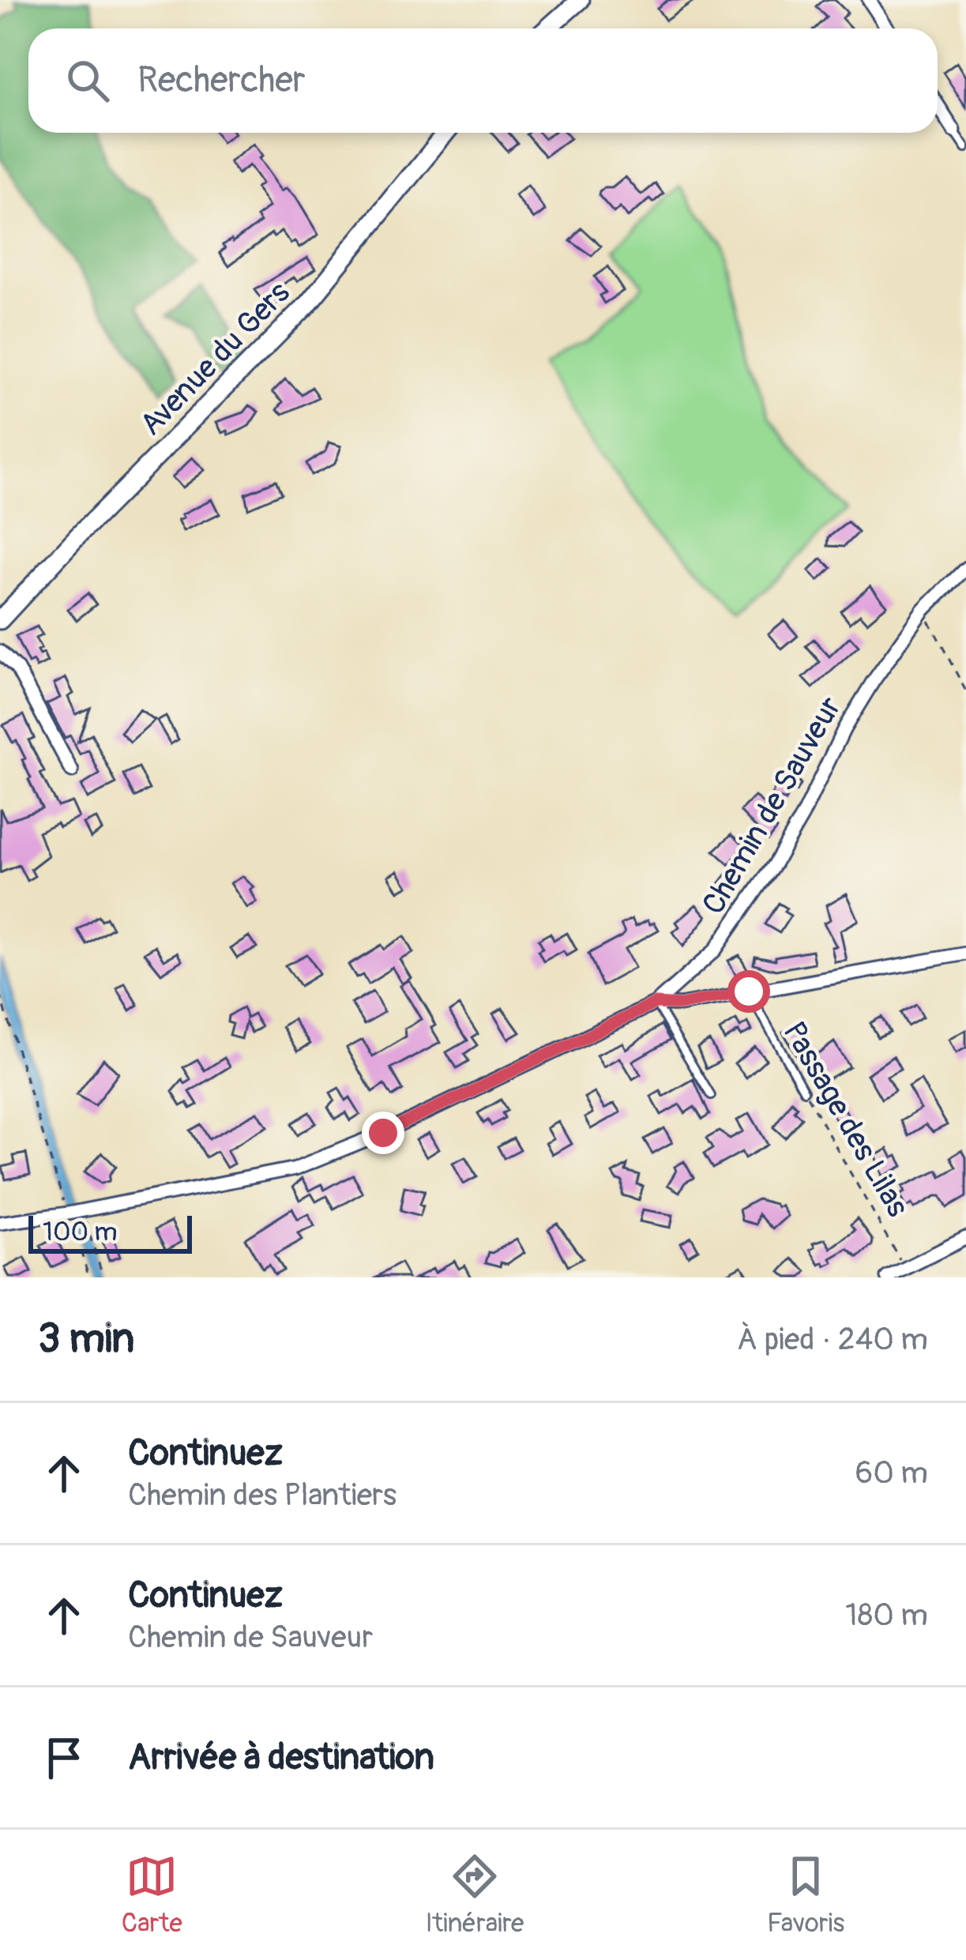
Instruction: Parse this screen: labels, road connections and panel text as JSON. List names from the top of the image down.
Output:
{
  "streets": {
    "main road": ["Avenue du Gers"],
    "street": ["Chemin de Sauveur"],
    "lane": ["Passage des Lilas"]
  },
  "scale_bar": "100 m",
  "page": {
    "search": "Rechercher",
    "scale": "100 m",
    "heading": ["3 min", "À pied · 240 m"],
    "list": [
      ["Continuez", "Chemin des Plantiers", "60 m"],
      ["Continuez", "Chemin de Sauveur", "180 m"],
      "Arrivée à destination"
    ],
    "nav": ["Carte", "Itinéraire", "Favoris"]
  }
}
